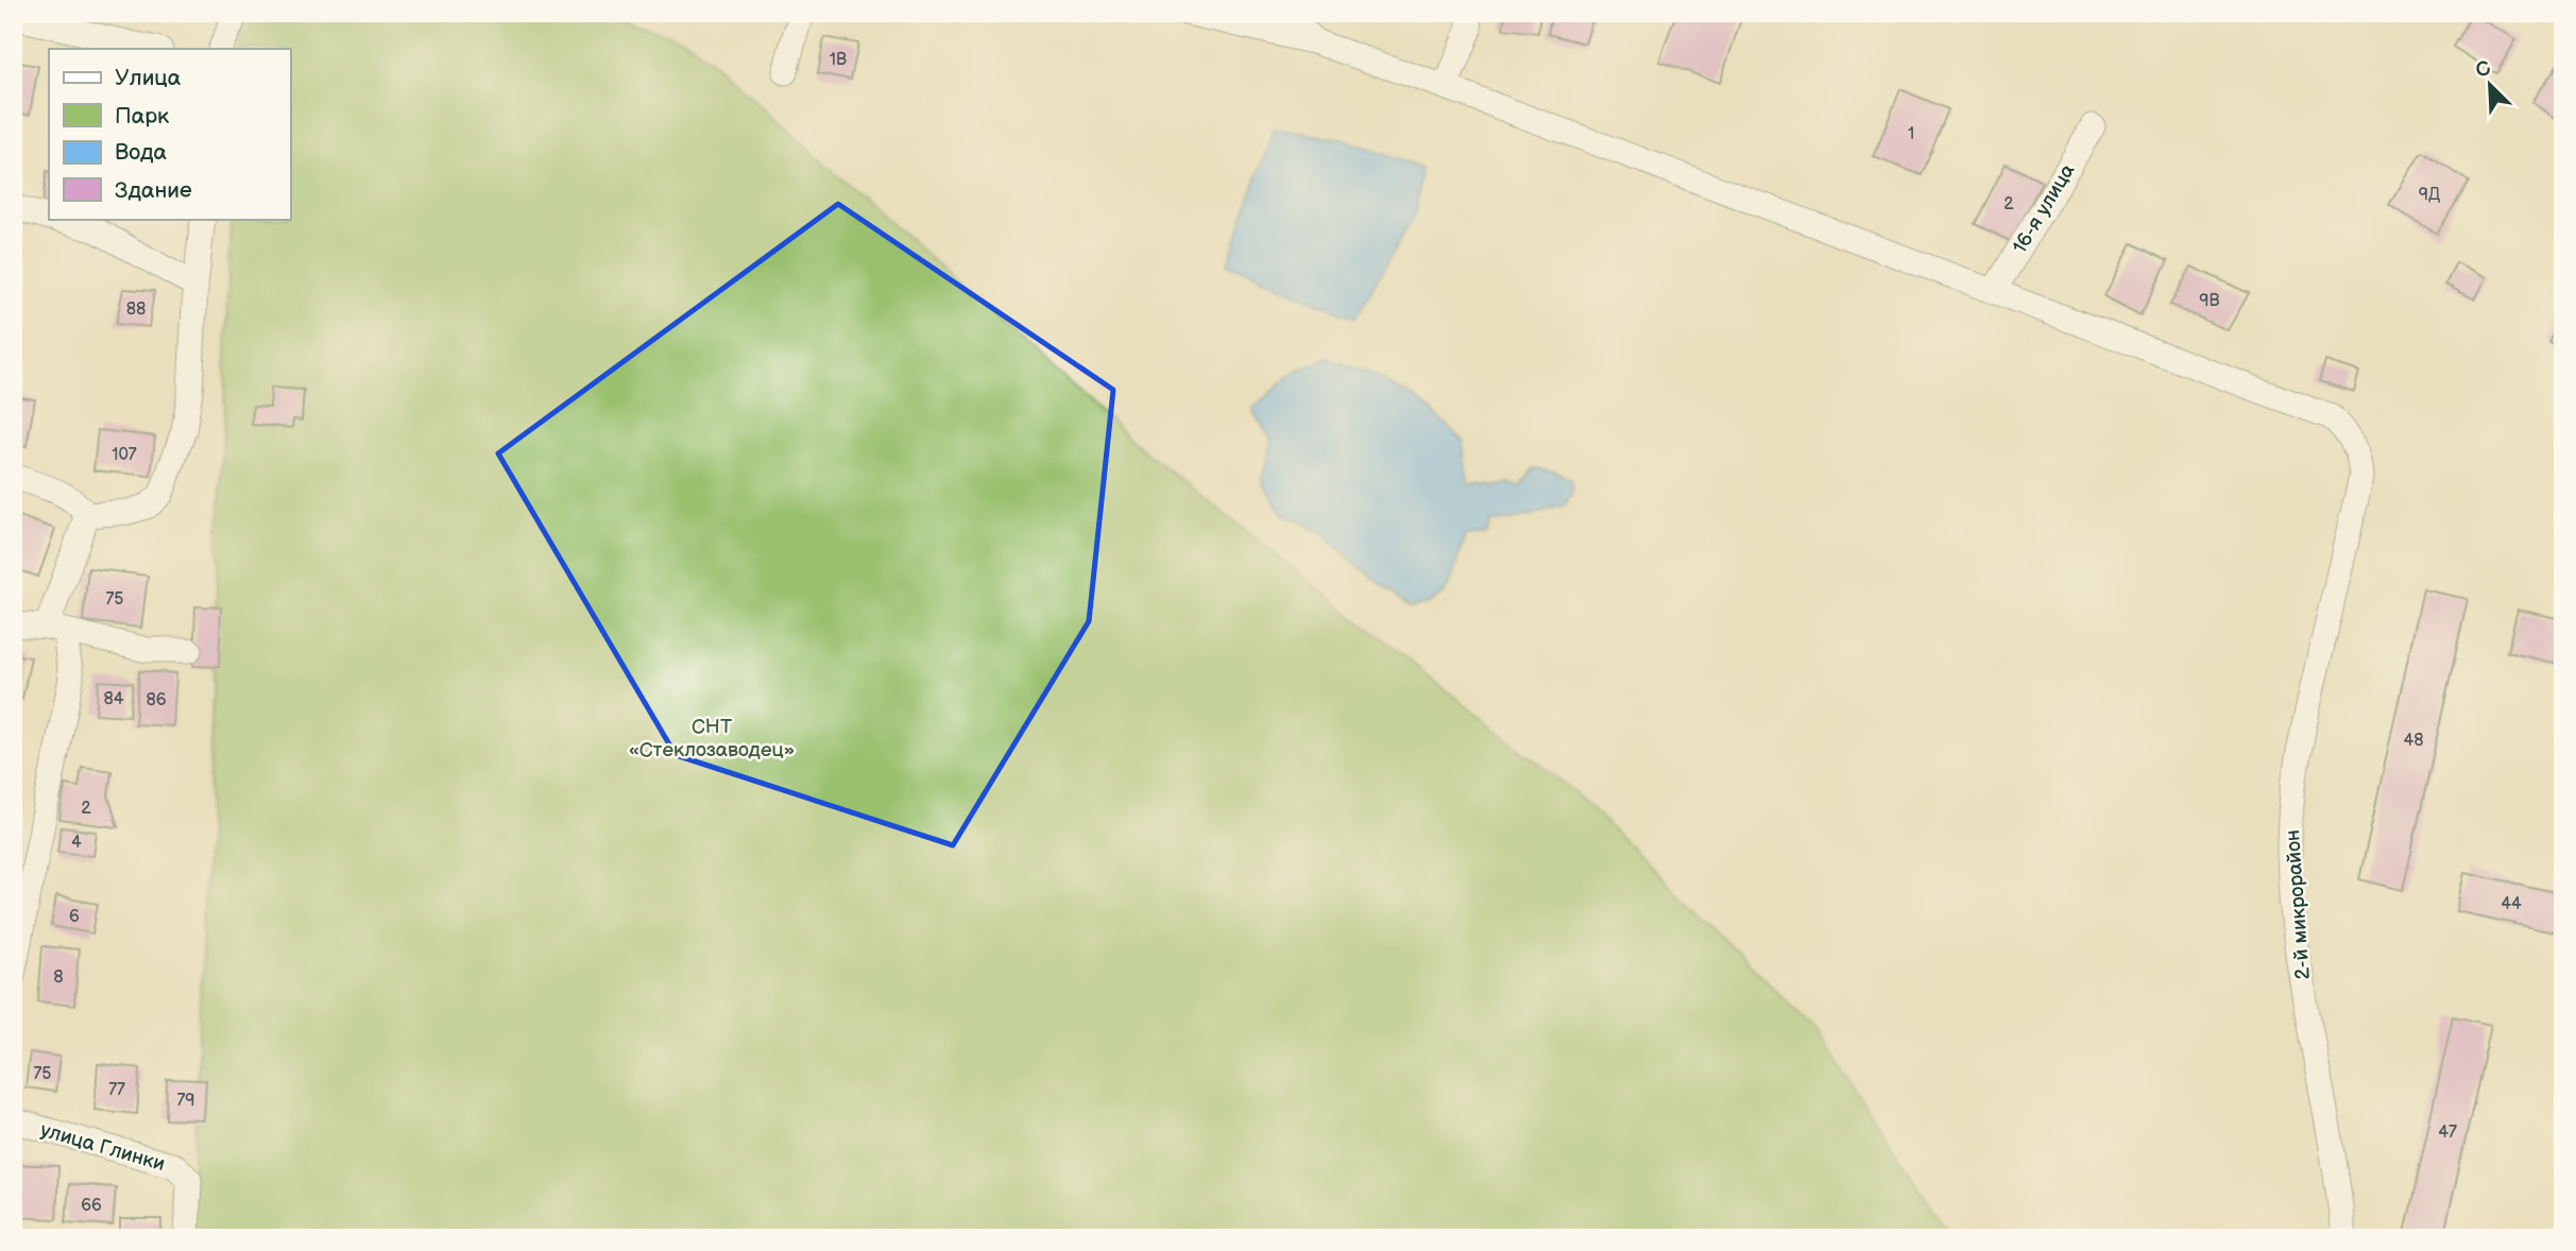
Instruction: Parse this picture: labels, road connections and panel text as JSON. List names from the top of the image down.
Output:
{
  "streets": {
    "street": ["16-я улица", "2-й микрорайон", "улица Глинки"]
  },
  "crossings": [
    ["16-я улица", "2-й микрорайон"]
  ],
  "parks": ["СНТ «Стеклозаводец»"],
  "house_numbers": [
    "1В",
    "1",
    "9Д",
    "2",
    "9В",
    "88",
    "107",
    "75",
    "84",
    "86",
    "48",
    "2",
    "4",
    "44",
    "6",
    "8",
    "75",
    "77",
    "79",
    "47",
    "66"
  ],
  "legend": [
    "Улица",
    "Парк",
    "Вода",
    "Здание"
  ],
  "north": "top left"
}
